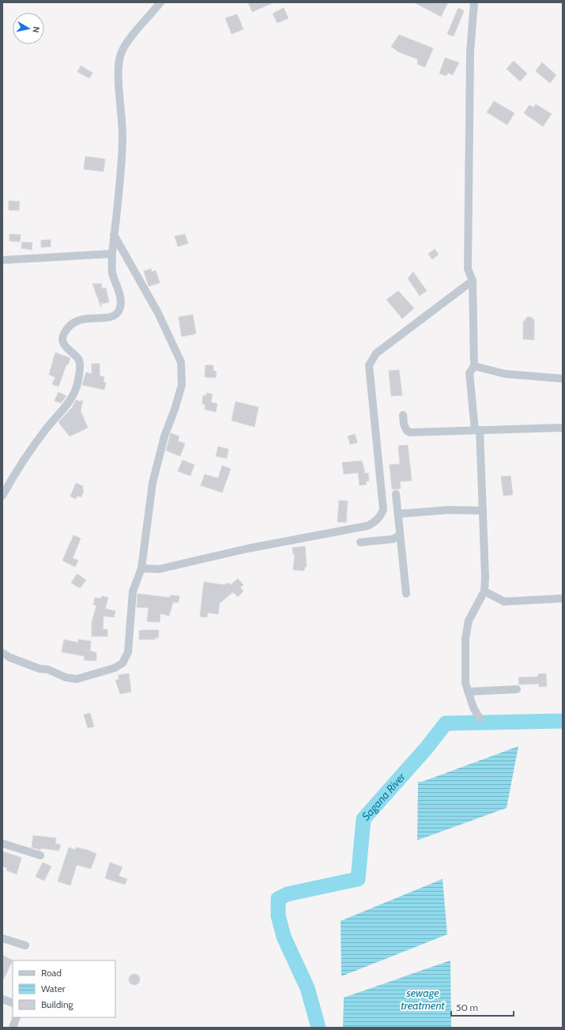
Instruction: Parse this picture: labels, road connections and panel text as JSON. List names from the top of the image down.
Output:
{
  "water": ["Sagana River", "sewage treatment"],
  "legend": ["Road", "Water", "Building"],
  "scale_bar": "50 m",
  "north": "right"
}
